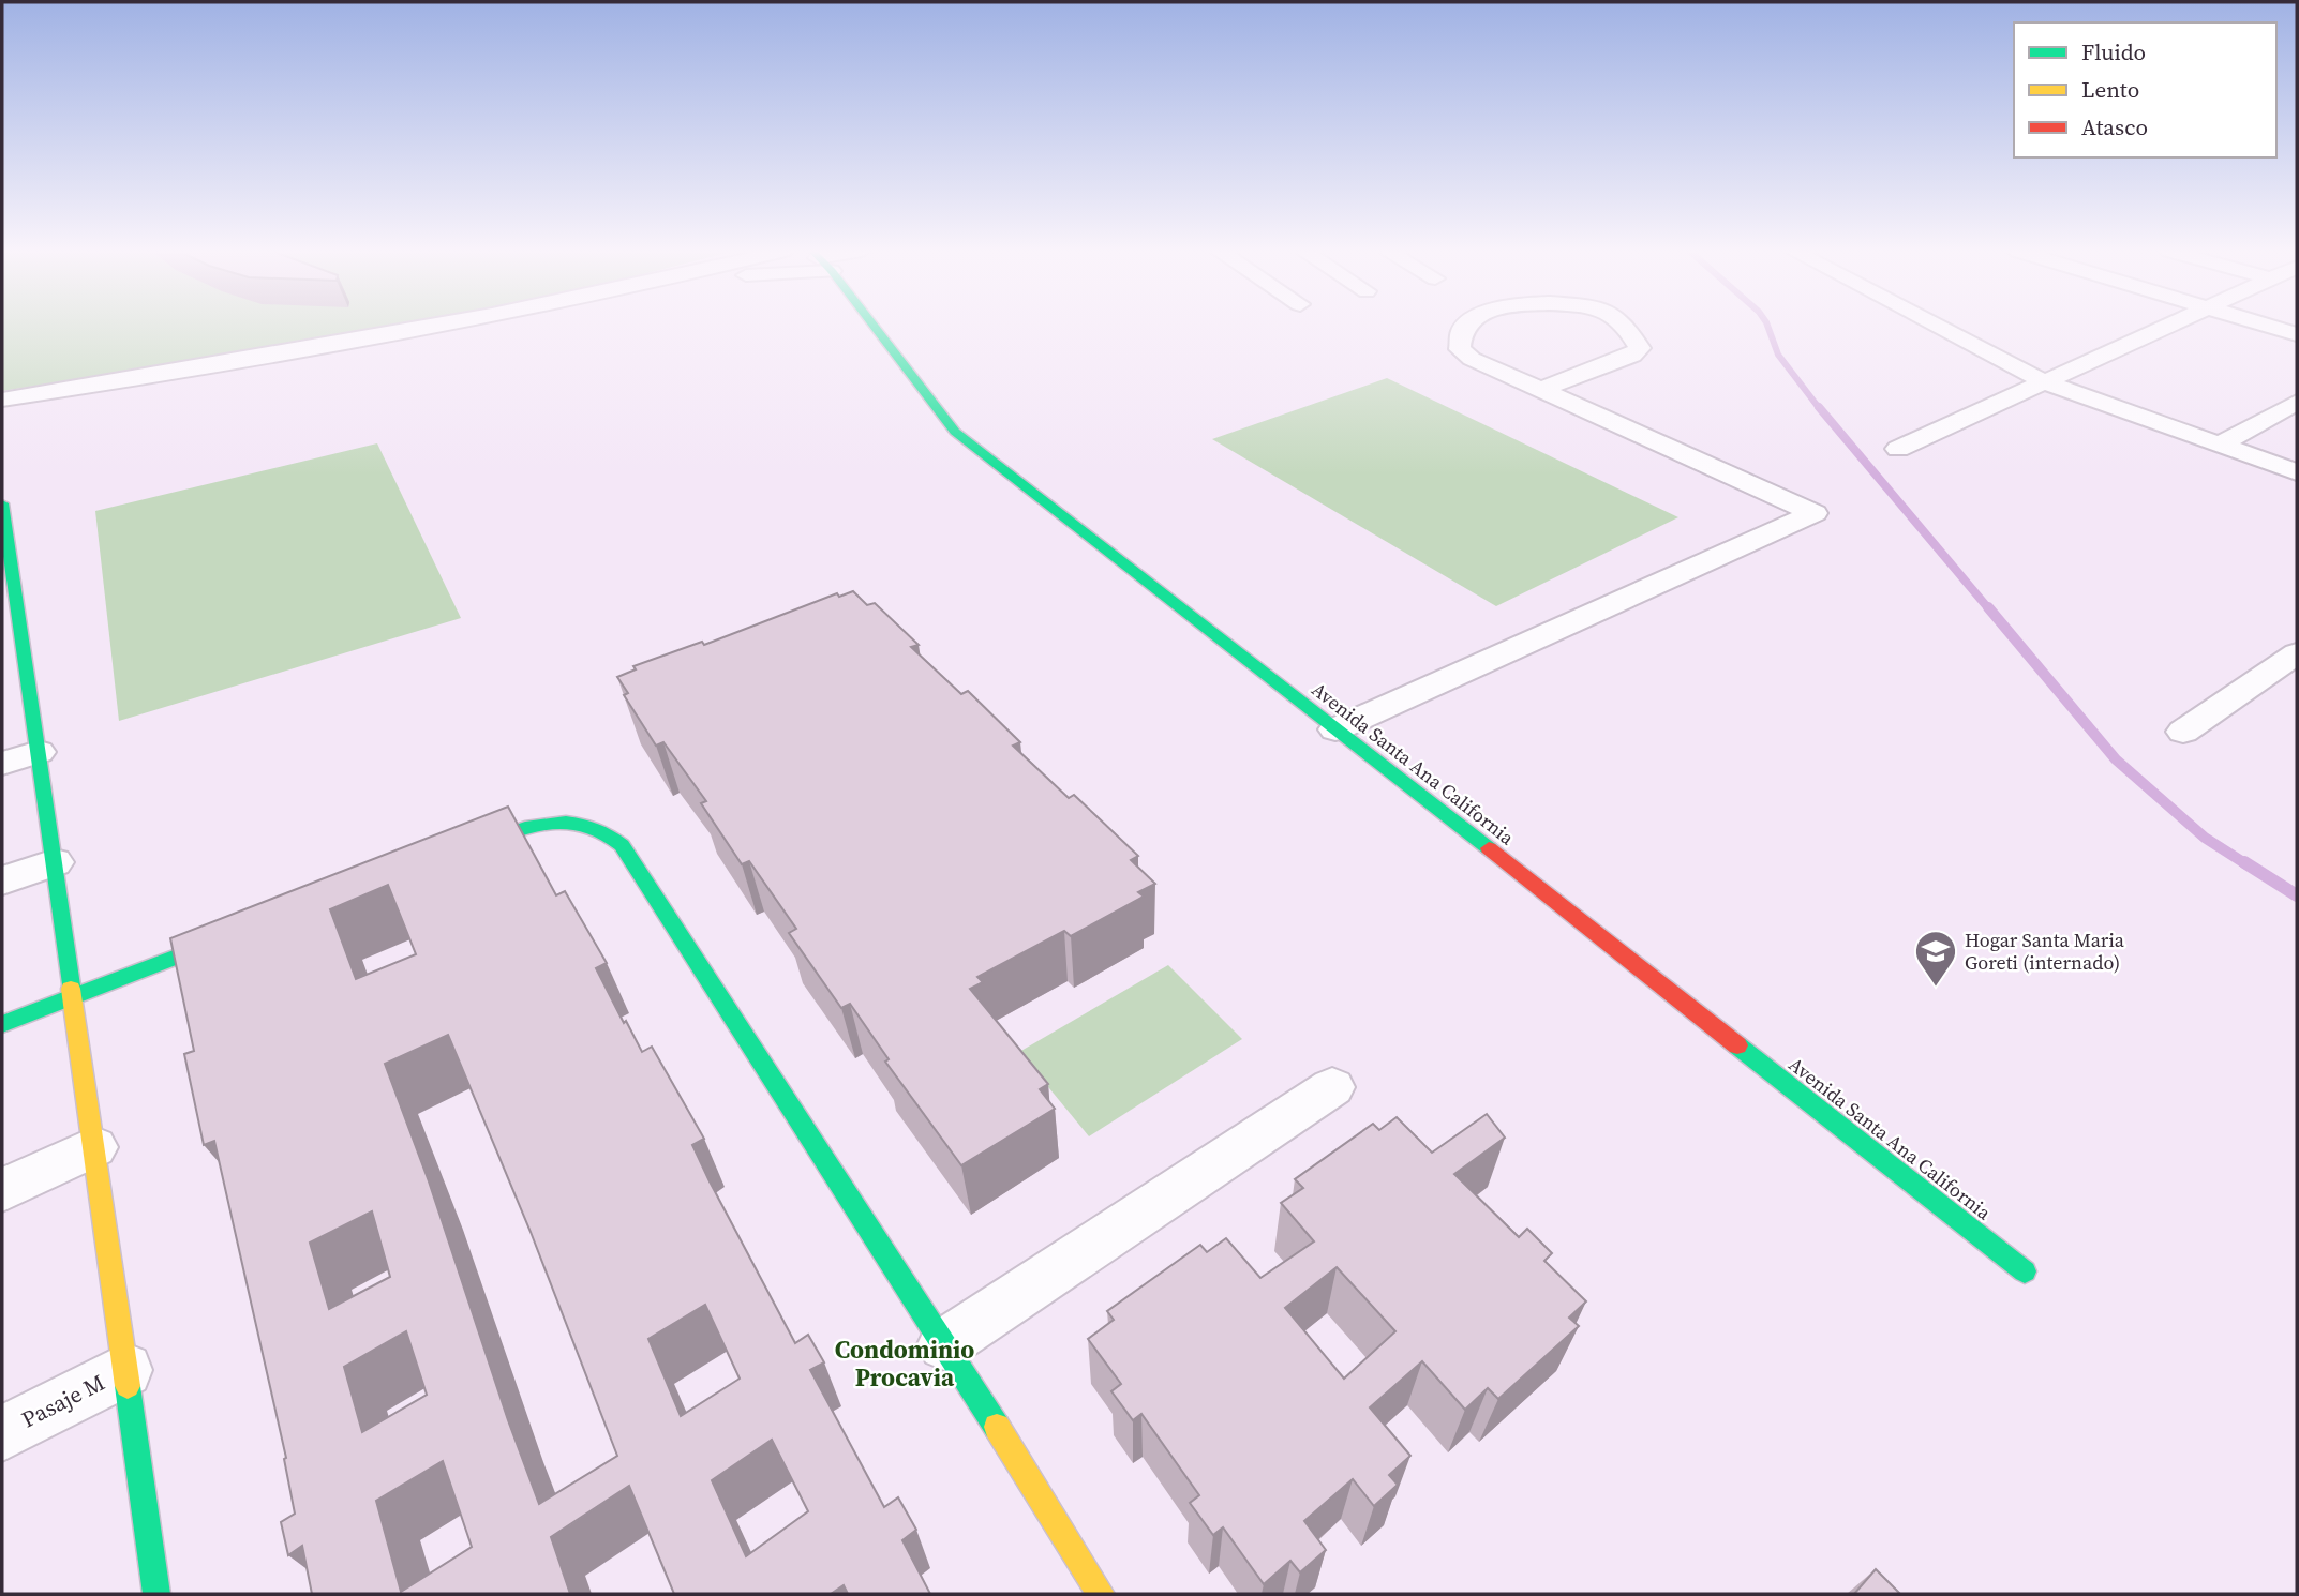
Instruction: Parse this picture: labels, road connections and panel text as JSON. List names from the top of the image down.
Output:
{
  "streets": {
    "street": ["Avenida Santa Ana California", "Pasaje M"]
  },
  "districts": ["Condominio Procavia"],
  "places": {
    "school or university": ["Hogar Santa Maria Goreti (internado)"]
  },
  "legend": ["Fluido", "Lento", "Atasco"]
}
